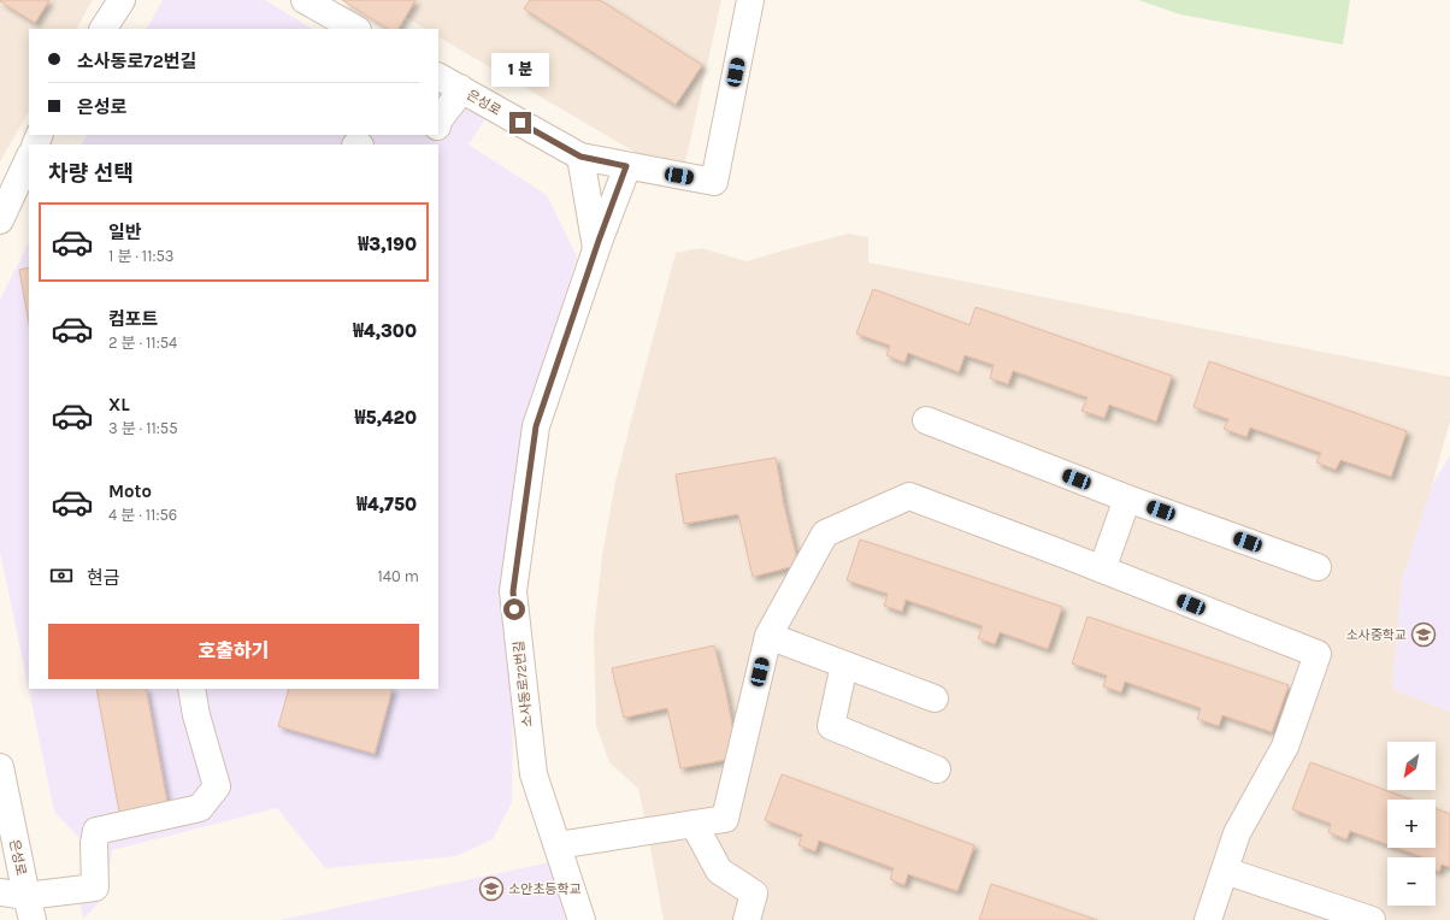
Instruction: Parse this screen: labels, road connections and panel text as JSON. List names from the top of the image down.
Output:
{
  "streets": {
    "street": ["은성로", "소사동로72번길"]
  },
  "crossings": [
    ["은성로", "소사동로72번길"]
  ],
  "places": {
    "school or university": ["소사중학교", "소안초등학교"]
  },
  "north": "bottom left",
  "page": {
    "banner": ["소사동로72번길", "은성로"],
    "bubble": "1 분",
    "heading": "차량 선택",
    "list": [
      {
        "name": "일반",
        "note": "1 분 · 11:53",
        "value": "₩3,190"
      },
      {
        "name": "컴포트",
        "note": "2 분 · 11:54",
        "value": "₩4,300"
      },
      {
        "name": "XL",
        "note": "3 분 · 11:55",
        "value": "₩5,420"
      },
      {
        "name": "Moto",
        "note": "4 분 · 11:56",
        "value": "₩4,750"
      }
    ],
    "pay": ["현금", "140 m"],
    "buttons": "호출하기",
    "map_buttons": ["+", "−"]
  }
}
